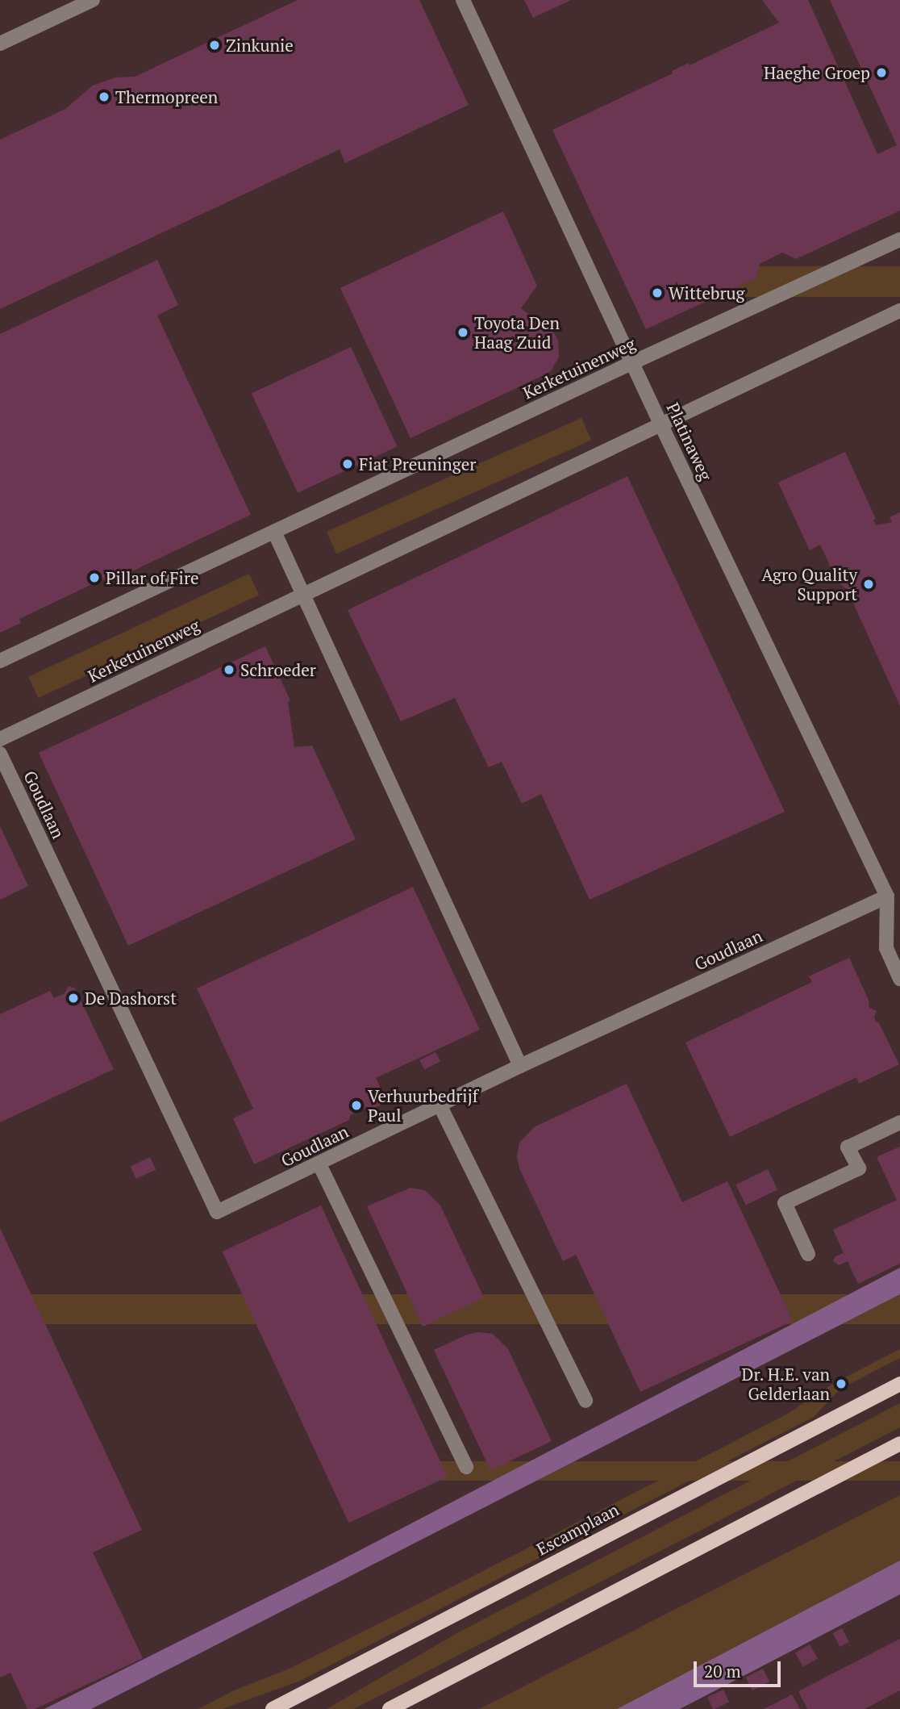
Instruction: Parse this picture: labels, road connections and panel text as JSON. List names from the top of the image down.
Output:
{
  "streets": {
    "main road": ["Escamplaan"],
    "street": ["Kerketuinenweg", "Platinaweg", "Goudlaan"]
  },
  "crossings": [
    ["Kerketuinenweg", "Platinaweg"],
    ["Platinaweg", "Goudlaan"]
  ],
  "places": [
    "Zinkunie",
    "Haeghe Groep",
    "Thermopreen",
    "Wittebrug",
    "Toyota Den Haag Zuid",
    "Fiat Preuninger",
    "Pillar of Fire",
    "Agro Quality Support",
    "Schroeder",
    "De Dashorst",
    "Verhuurbedrijf Paul",
    "Dr. H.E. van Gelderlaan"
  ],
  "scale_bar": "20 m"
}
